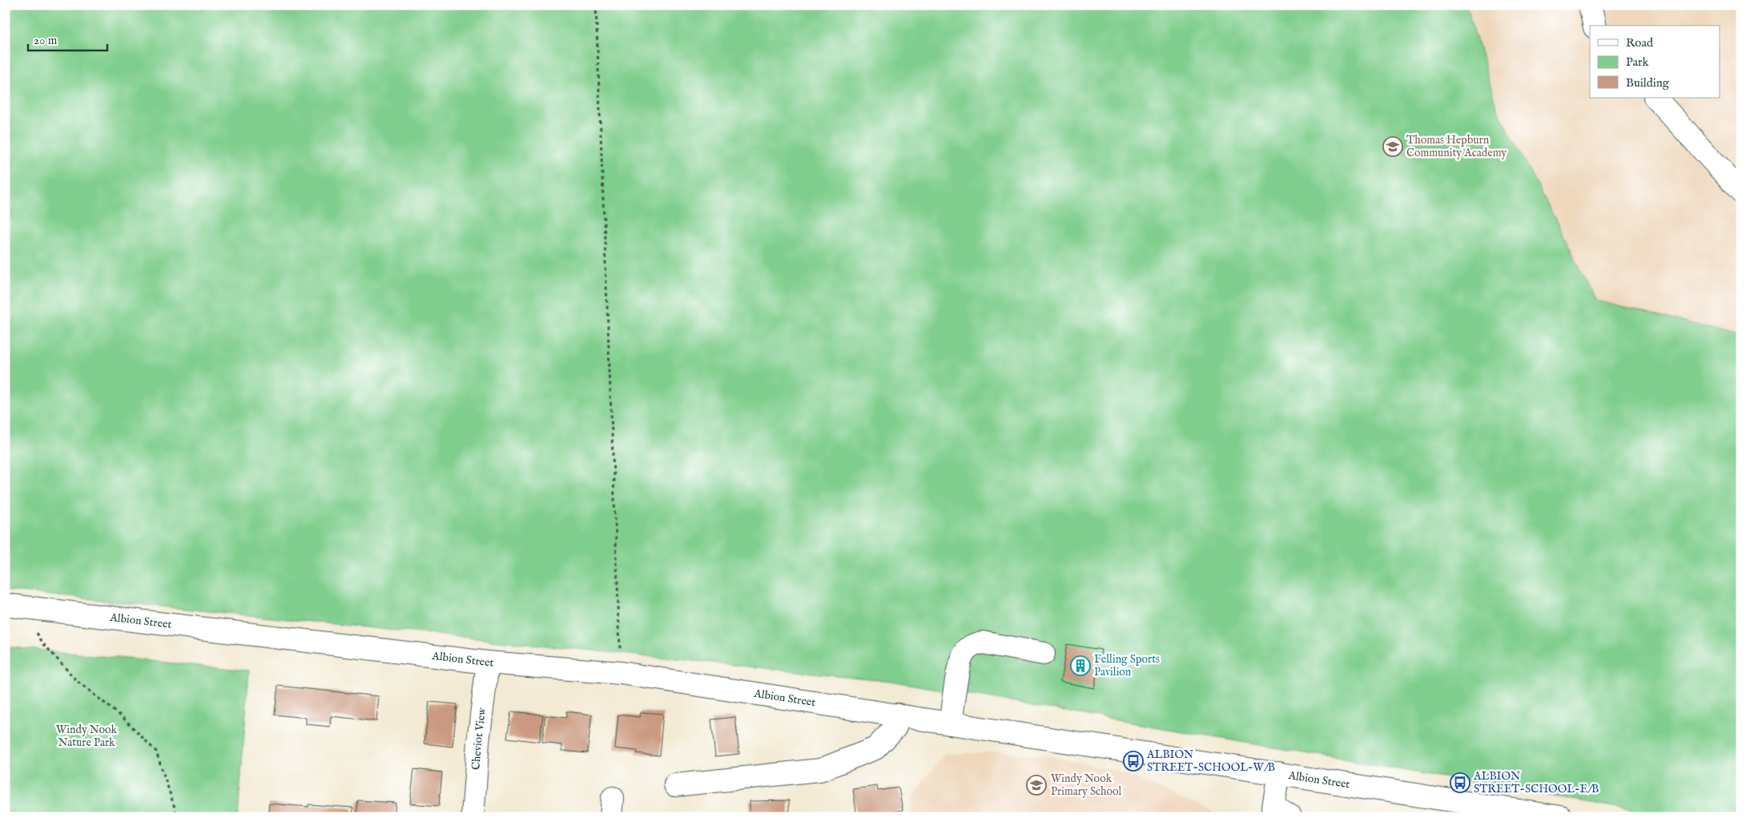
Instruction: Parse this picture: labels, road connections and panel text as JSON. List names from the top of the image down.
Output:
{
  "streets": {
    "street": ["Albion Street", "Cheviot View"]
  },
  "crossings": [
    ["Albion Street", "Cheviot View"]
  ],
  "parks": ["Windy Nook Nature Park"],
  "places": {
    "school or university": ["Thomas Hepburn Community Academy", "Windy Nook Primary School"],
    "building": ["Felling Sports Pavilion"],
    "bus stop": ["ALBION STREET-SCHOOL-W/B", "ALBION STREET-SCHOOL-E/B"]
  },
  "legend": ["Road", "Park", "Building"],
  "scale_bar": "20 m"
}
